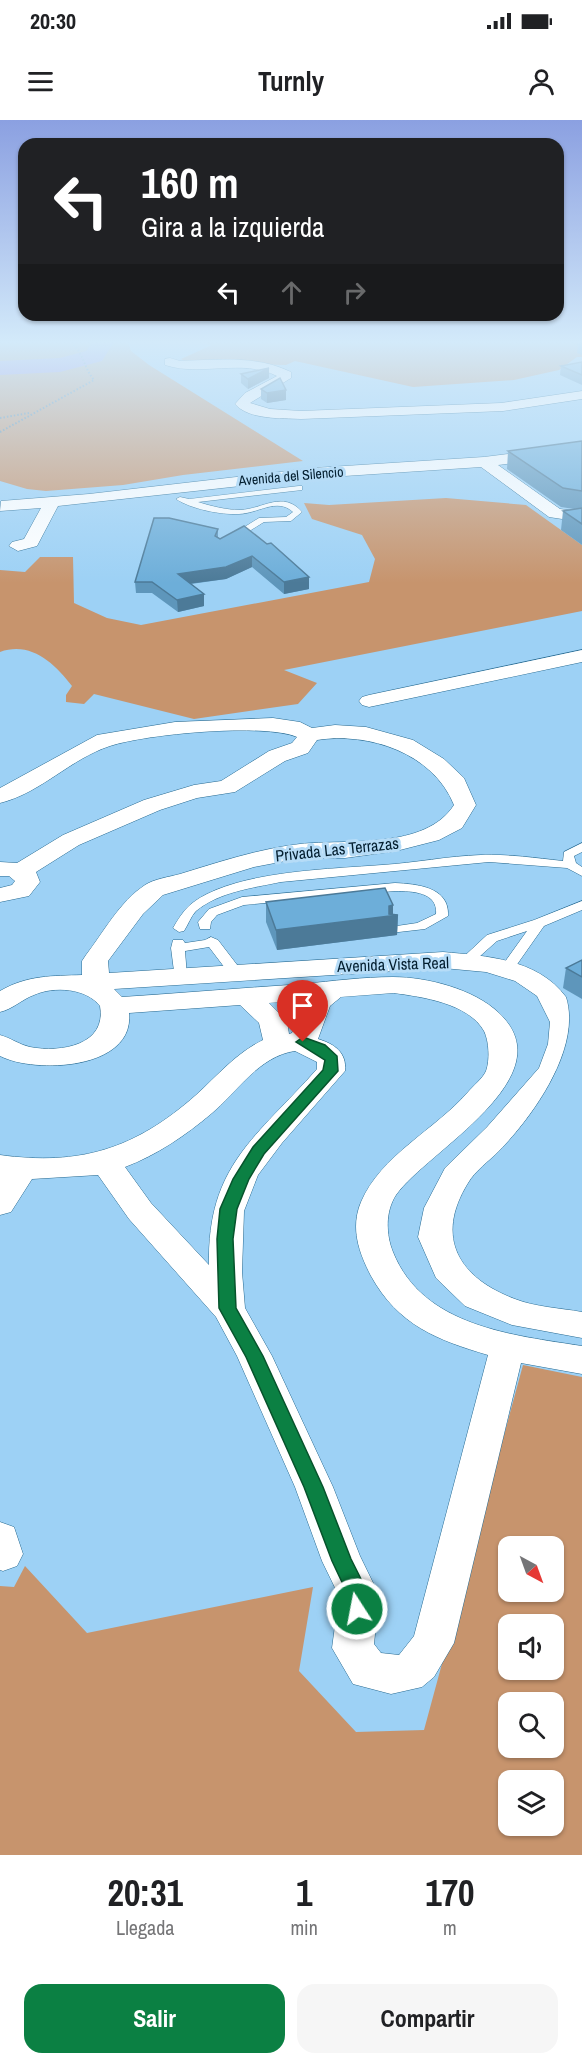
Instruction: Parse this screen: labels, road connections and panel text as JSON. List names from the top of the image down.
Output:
{
  "streets": {
    "street": ["Avenida del Silencio", "Privada Las Terrazas", "Avenida Vista Real"]
  },
  "crossings": [
    ["Privada Las Terrazas", "Avenida Vista Real"]
  ],
  "north": "bottom right",
  "page": {
    "status": "20:30",
    "header": "Turnly",
    "turn": ["160 m", "Gira a la izquierda"],
    "eta": [
      "20:31",
      "Llegada",
      "1",
      "min",
      "170",
      "m"
    ],
    "buttons": ["Salir", "Compartir"]
  }
}
